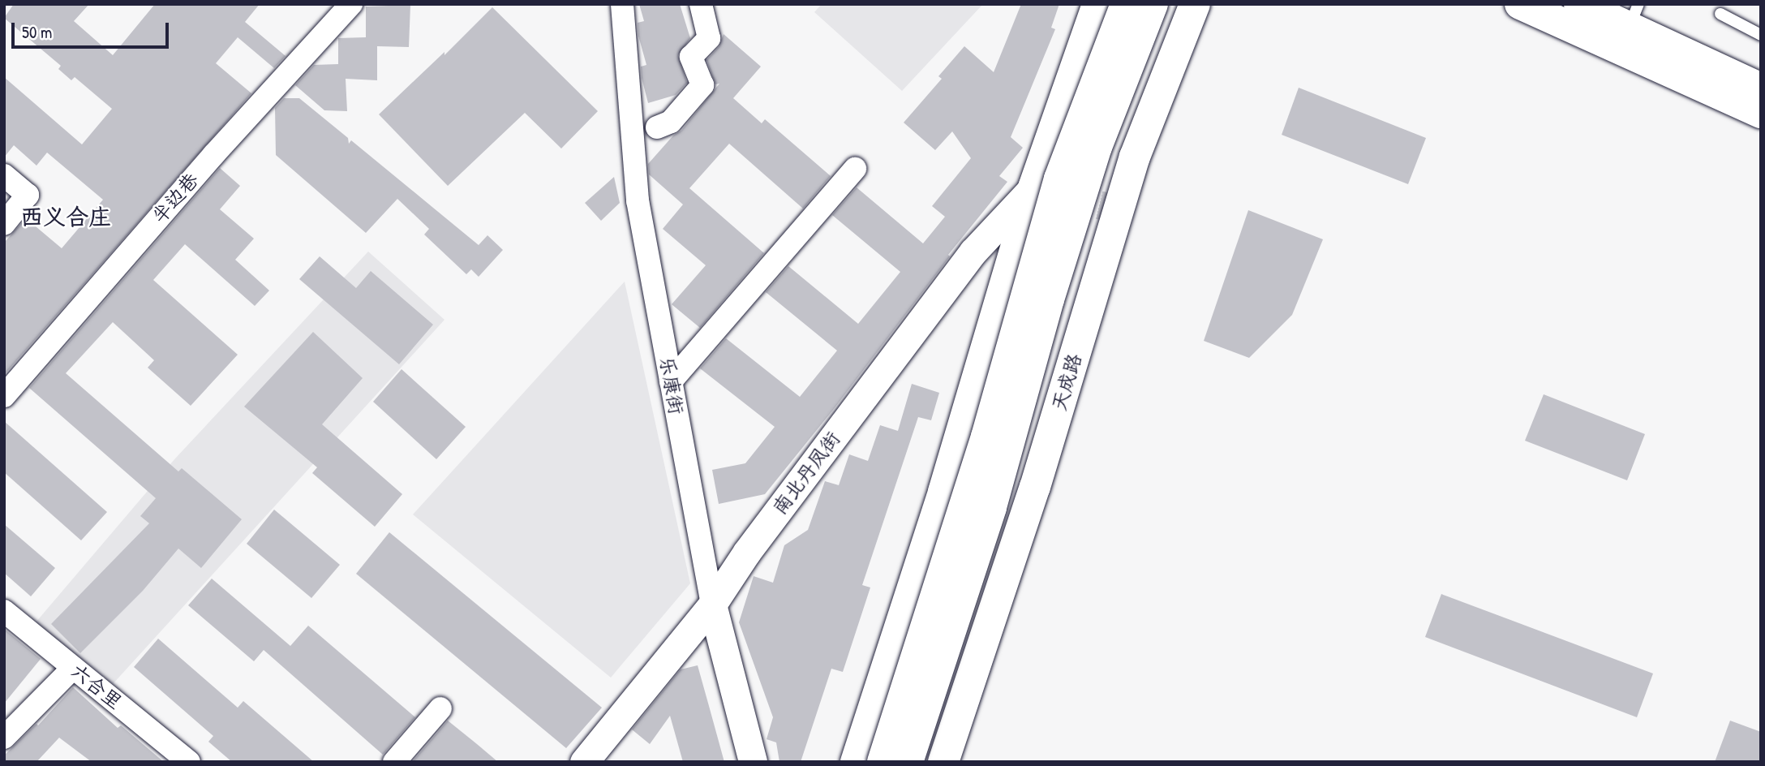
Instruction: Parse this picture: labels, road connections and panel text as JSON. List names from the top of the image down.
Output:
{
  "streets": {
    "main road": ["天成路"],
    "street": [
      "半边巷",
      "乐康街",
      "南北丹凤街",
      "六合里"
    ]
  },
  "crossings": [
    ["乐康街", "南北丹凤街"]
  ],
  "districts": ["西义合庄"],
  "scale_bar": "50 m"
}
